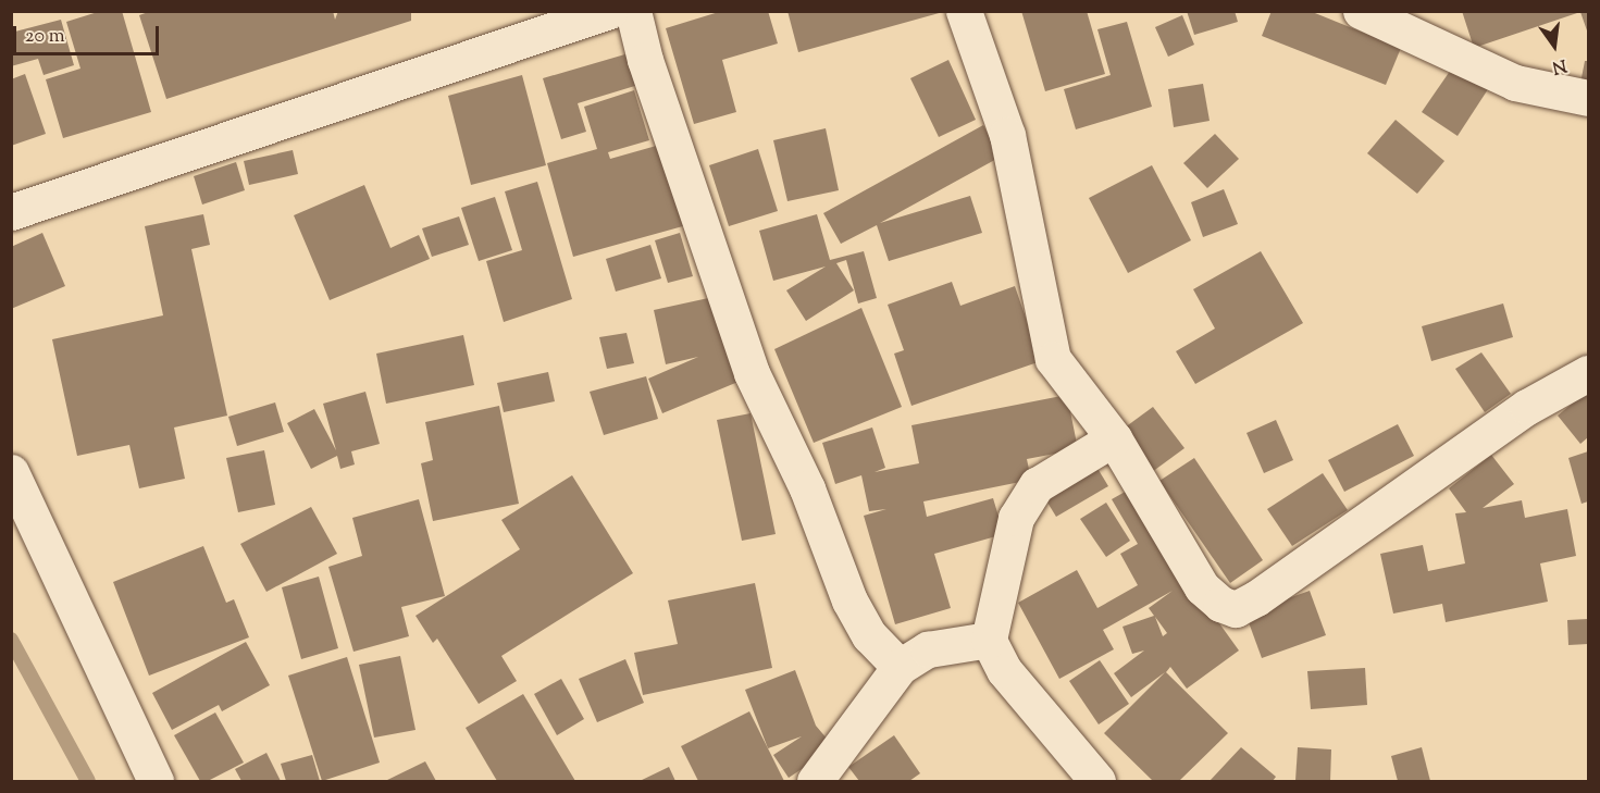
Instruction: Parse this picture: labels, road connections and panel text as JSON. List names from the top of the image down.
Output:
{
  "scale_bar": "20 m",
  "north": "bottom"
}
